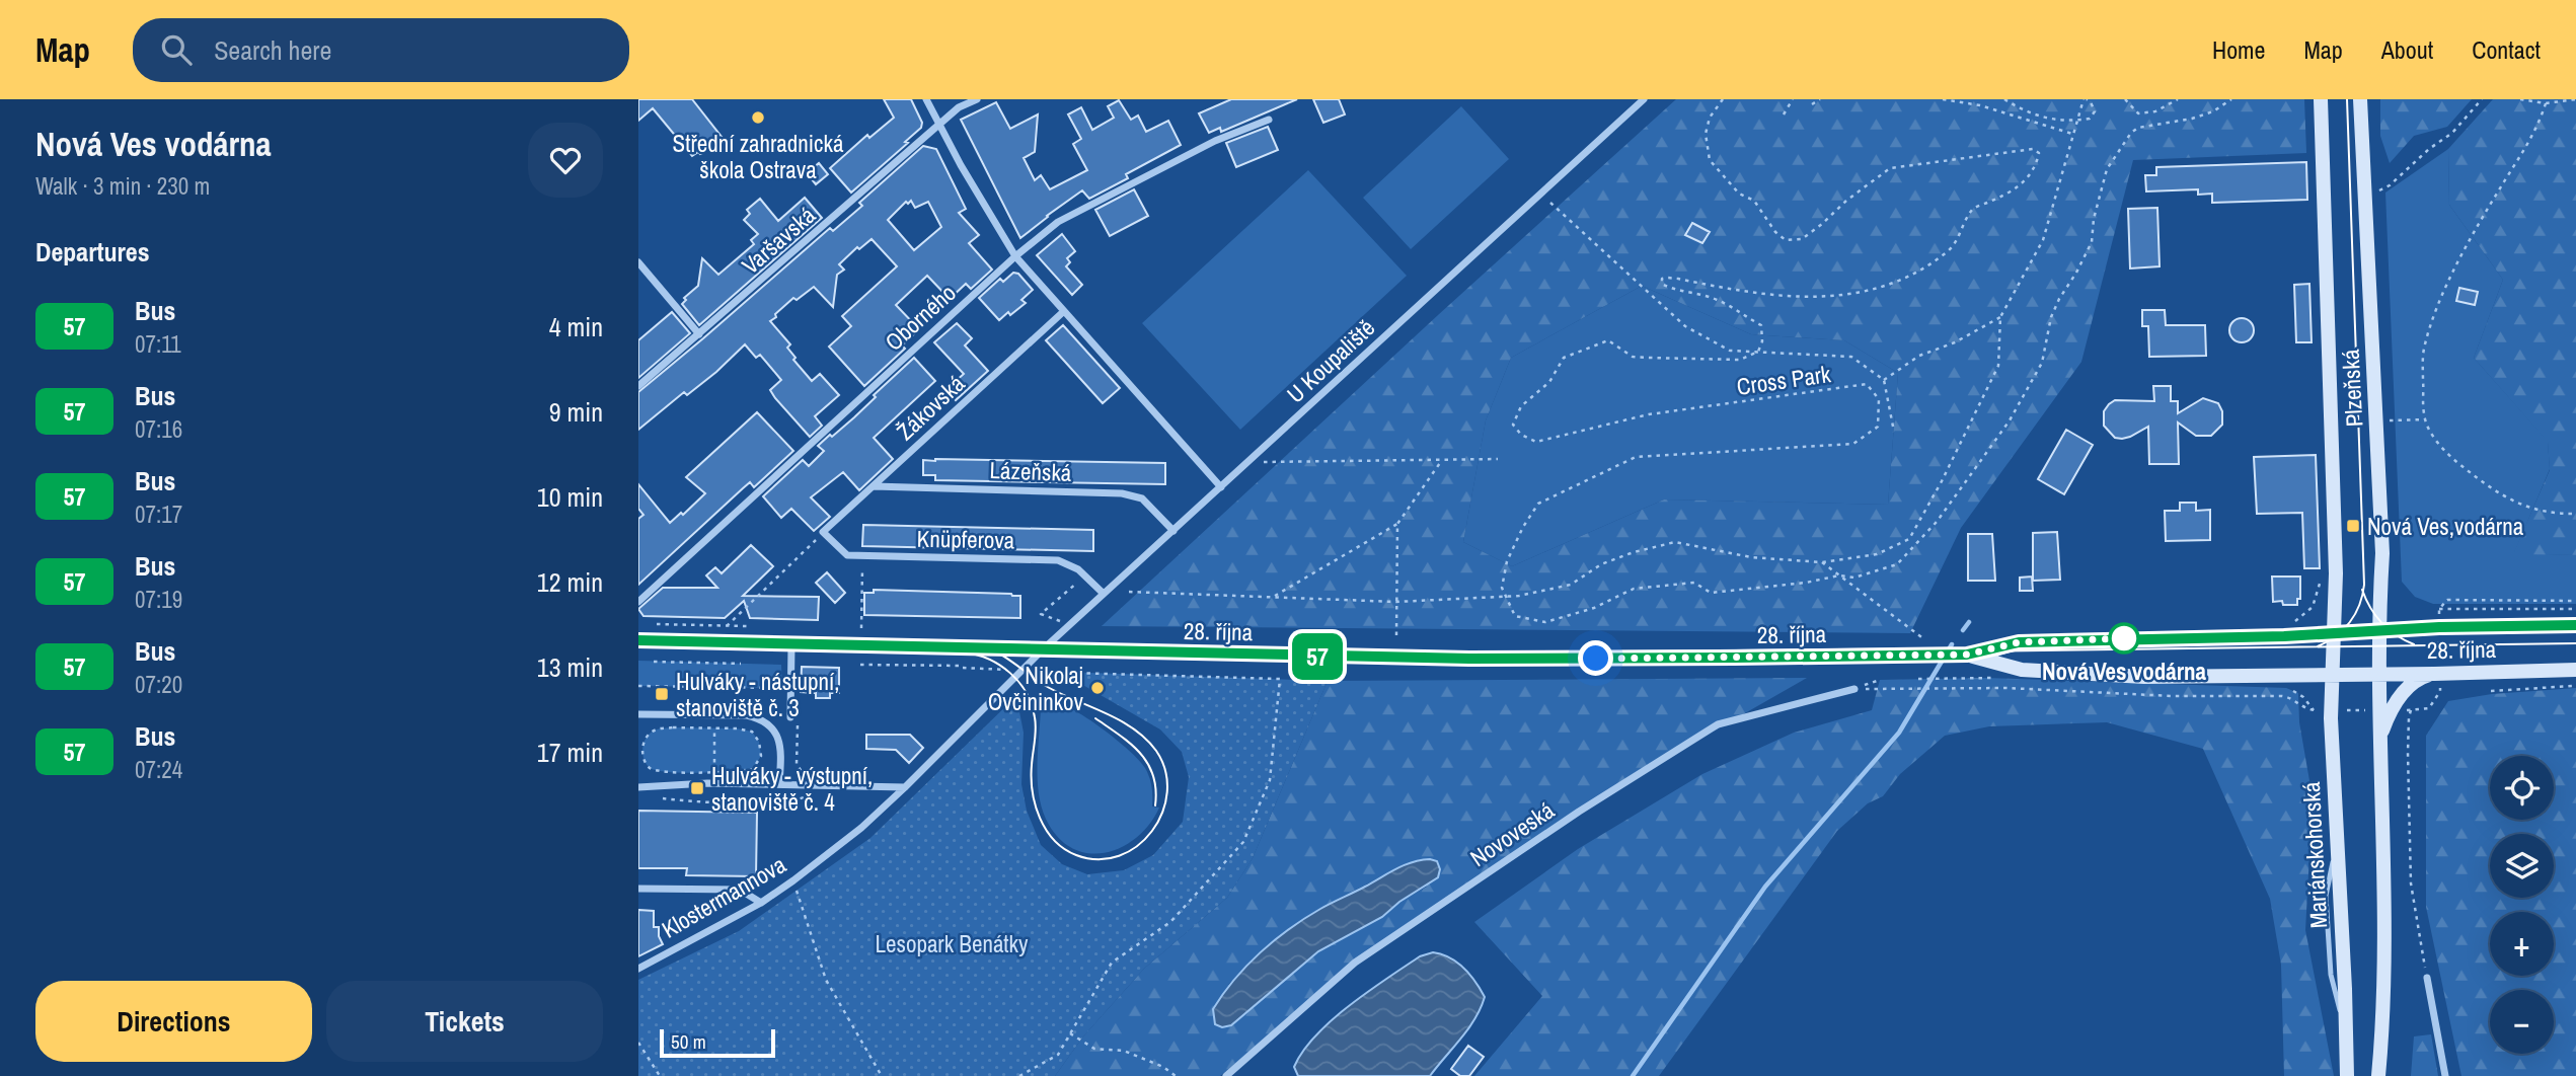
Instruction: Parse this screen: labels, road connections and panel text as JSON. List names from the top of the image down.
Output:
{
  "streets": {
    "main road": ["Plzeňská", "28. října", "Mariánskohorská"],
    "street": [
      "Varšavská",
      "Oborného",
      "U Koupaliště",
      "Žákovská",
      "Lázeňská",
      "Knüpferova",
      "Novoveská",
      "Klostermannova"
    ],
    "path": ["Cross Park"]
  },
  "crossings": [
    ["U Koupaliště", "Lázeňská"],
    ["U Koupaliště", "Knüpferova"],
    ["U Koupaliště", "28. října"],
    ["U Koupaliště", "Klostermannova"],
    ["Plzeňská", "28. října"],
    ["Plzeňská", "Mariánskohorská"],
    ["Žákovská", "Lázeňská"],
    ["Žákovská", "Knüpferova"],
    ["28. října", "Mariánskohorská"],
    ["28. října", "Klostermannova"]
  ],
  "parks": ["Lesopark Benátky"],
  "places": {
    "other": ["Střední zahradnická škola Ostrava", "Nová Ves vodárna", "Nikolaj Ovčininkov"],
    "transit": ["Nová Ves,vodárna", "Hulváky - nástupní, stanoviště č. 3", "Hulváky - výstupní, stanoviště č. 4"]
  },
  "lines": ["bus line 57"],
  "scale_bar": "50 m",
  "page": {
    "header": "Map",
    "search": "Search here",
    "nav": [
      "Home",
      "Map",
      "About",
      "Contact"
    ],
    "heading": [
      ["Nová Ves vodárna", "Walk · 3 min · 230 m"],
      "Departures"
    ],
    "on_map": "57",
    "list": [
      {
        "mark": "57",
        "name": "Bus",
        "note": "07:11",
        "value": "4 min"
      },
      {
        "mark": "57",
        "name": "Bus",
        "note": "07:16",
        "value": "9 min"
      },
      {
        "mark": "57",
        "name": "Bus",
        "note": "07:17",
        "value": "10 min"
      },
      {
        "mark": "57",
        "name": "Bus",
        "note": "07:19",
        "value": "12 min"
      },
      {
        "mark": "57",
        "name": "Bus",
        "note": "07:20",
        "value": "13 min"
      },
      {
        "mark": "57",
        "name": "Bus",
        "note": "07:24",
        "value": "17 min"
      }
    ],
    "map_buttons": ["+", "−"],
    "buttons": ["Directions", "Tickets"],
    "scale": "50 m"
  }
}
